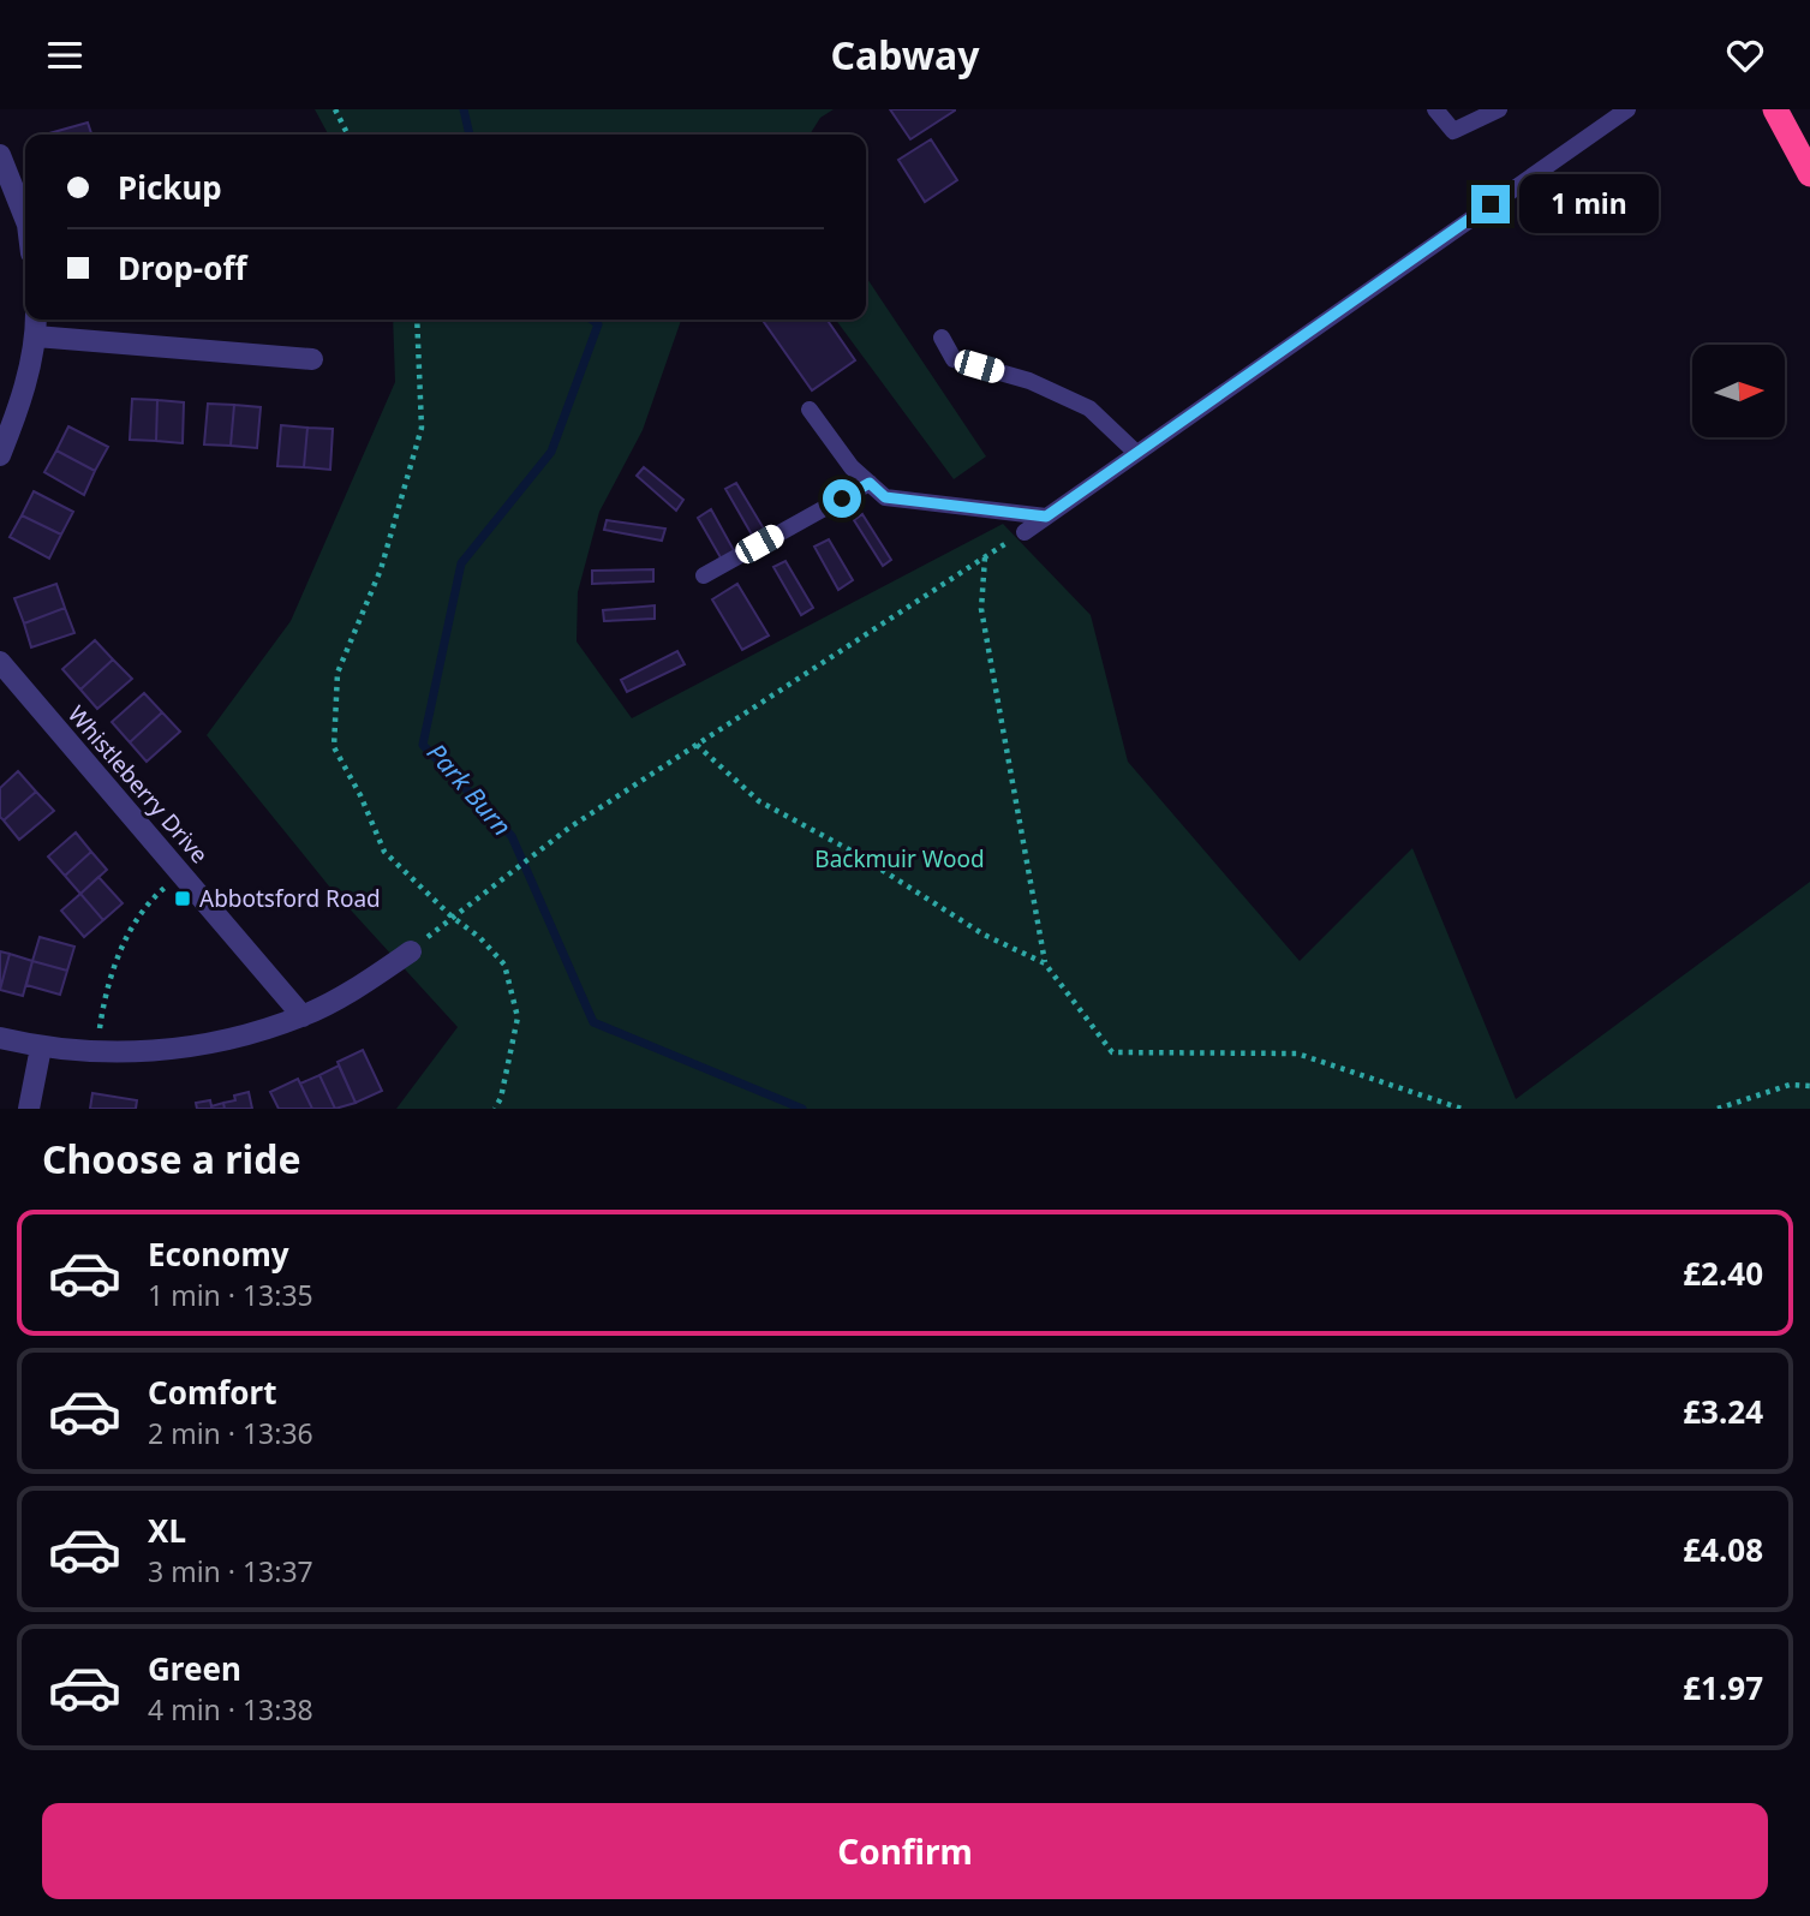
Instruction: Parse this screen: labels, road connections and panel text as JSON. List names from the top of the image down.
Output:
{
  "streets": {
    "street": ["Whistleberry Drive"]
  },
  "water": ["Park Burn"],
  "parks": ["Backmuir Wood"],
  "places": {
    "transit": ["Abbotsford Road"]
  },
  "north": "right",
  "page": {
    "header": "Cabway",
    "banner": ["Pickup", "Drop-off"],
    "bubble": "1 min",
    "heading": "Choose a ride",
    "list": [
      {
        "name": "Economy",
        "note": "1 min · 13:35",
        "value": "£2.40"
      },
      {
        "name": "Comfort",
        "note": "2 min · 13:36",
        "value": "£3.24"
      },
      {
        "name": "XL",
        "note": "3 min · 13:37",
        "value": "£4.08"
      },
      {
        "name": "Green",
        "note": "4 min · 13:38",
        "value": "£1.97"
      }
    ],
    "buttons": "Confirm"
  }
}
